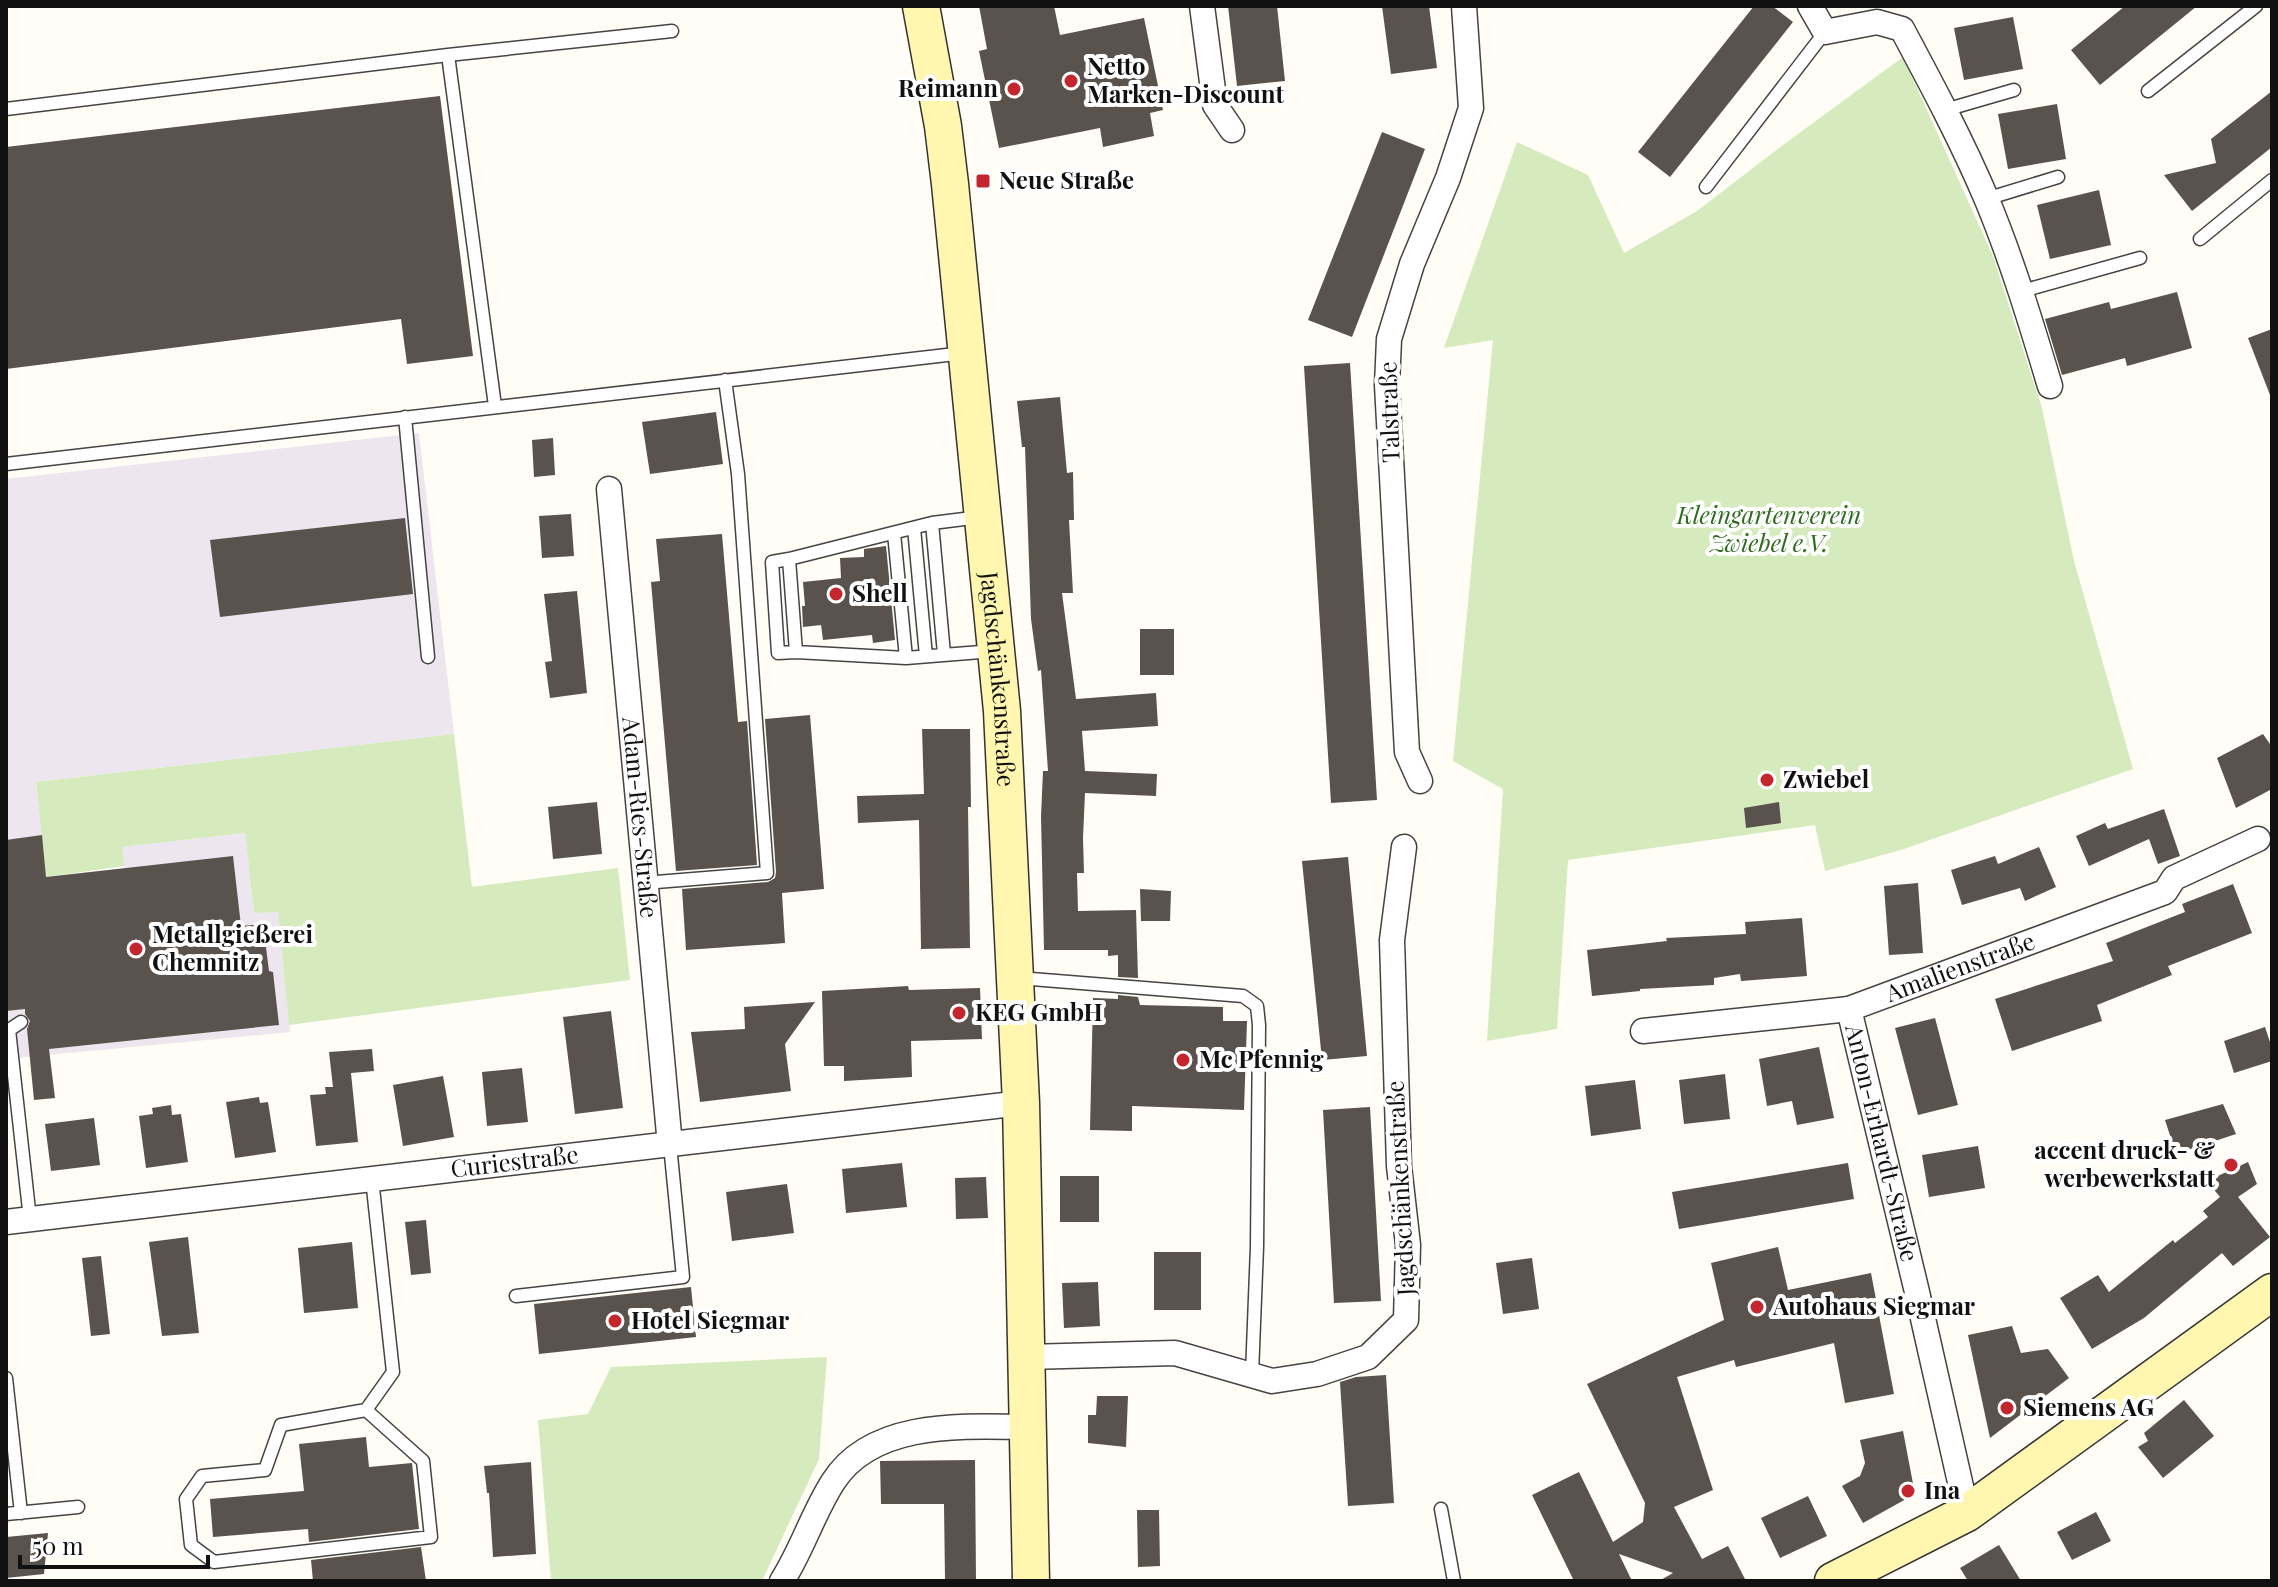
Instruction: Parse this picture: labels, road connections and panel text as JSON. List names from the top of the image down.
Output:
{
  "streets": {
    "main road": ["Jagdschänkenstraße"],
    "street": [
      "Talstraße",
      "Adam-Ries-Straße",
      "Amalienstraße",
      "Anton-Erhardt-Straße",
      "Curiestraße"
    ]
  },
  "crossings": [
    ["Jagdschänkenstraße", "Curiestraße"],
    ["Adam-Ries-Straße", "Curiestraße"],
    ["Amalienstraße", "Anton-Erhardt-Straße"]
  ],
  "parks": ["Kleingartenverein Zwiebel e.V."],
  "places": {
    "other": [
      "Netto Marken-Discount",
      "Reimann",
      "Shell",
      "Zwiebel",
      "Metallgießerei Chemnitz",
      "KEG GmbH",
      "Mc Pfennig",
      "accent druck- & werbewerkstatt",
      "Autohaus Siegmar",
      "Hotel Siegmar",
      "Siemens AG",
      "Ina"
    ],
    "transit": ["Neue Straße"]
  },
  "scale_bar": "50 m"
}
